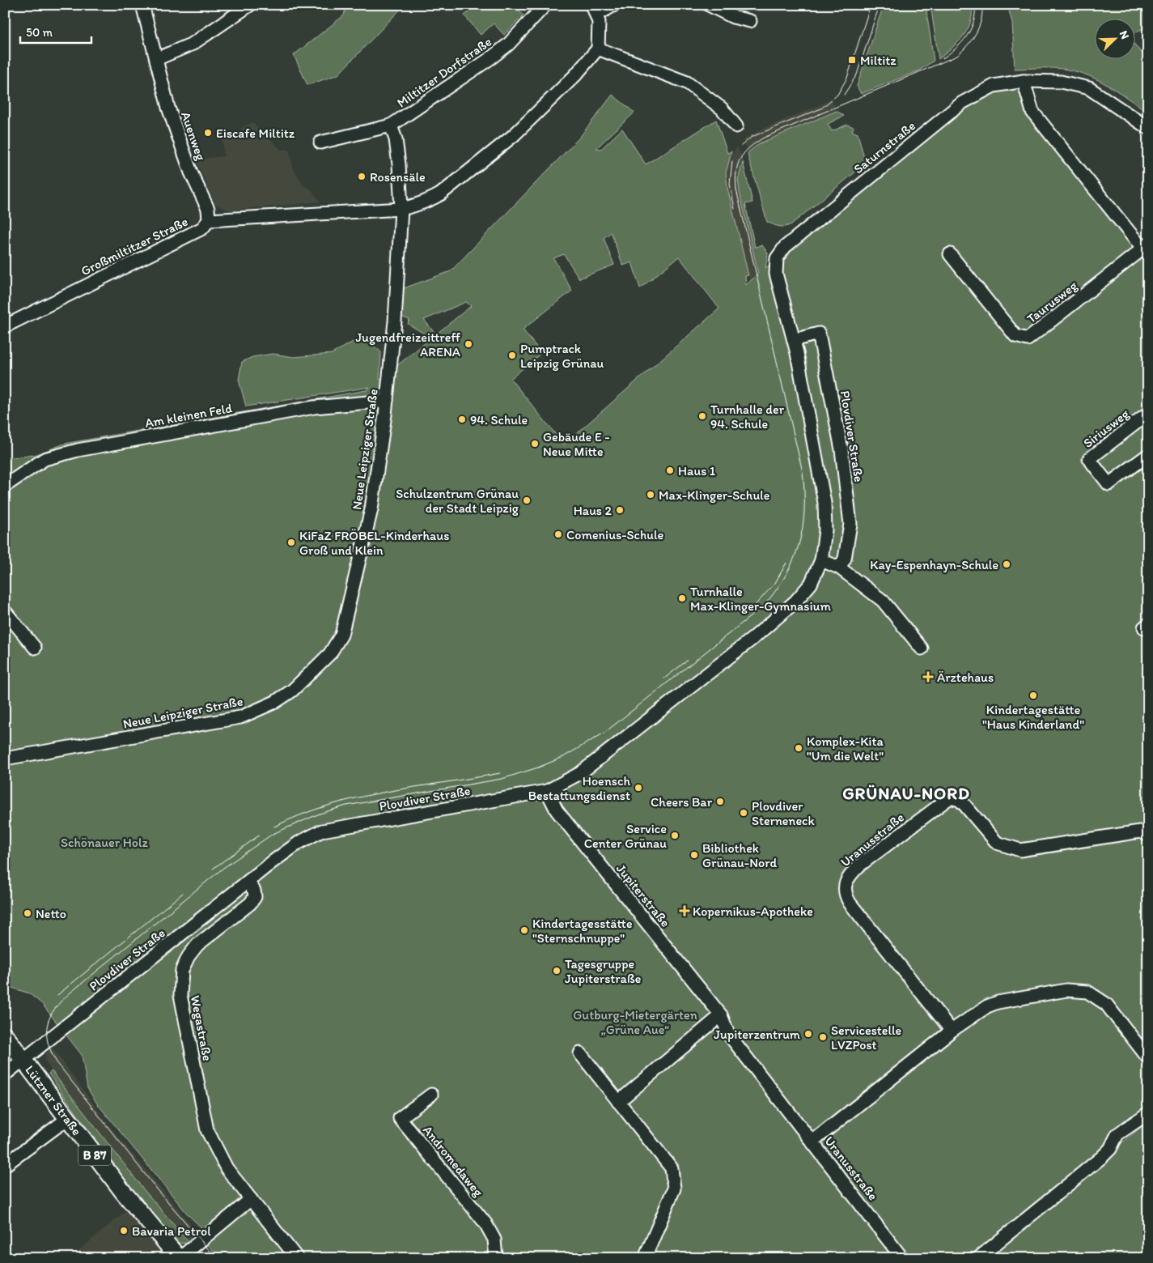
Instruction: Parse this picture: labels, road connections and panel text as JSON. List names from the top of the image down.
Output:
{
  "streets": {
    "main road": ["Lützner Straße", "B 87"],
    "street": [
      "Miltitzer Dorfstraße",
      "Auenweg",
      "Saturnstraße",
      "Großmiltitzer Straße",
      "Taurusweg",
      "Am kleinen Feld",
      "Siriusweg",
      "Plovdiver Straße",
      "Neue Leipziger Straße",
      "Uranusstraße",
      "Jupiterstraße",
      "Wegastraße",
      "Andromedaweg"
    ]
  },
  "crossings": [
    ["Miltitzer Dorfstraße", "Neue Leipziger Straße"],
    ["Auenweg", "Großmiltitzer Straße"],
    ["Saturnstraße", "Plovdiver Straße"],
    ["Am kleinen Feld", "Neue Leipziger Straße"],
    ["Plovdiver Straße", "Jupiterstraße"],
    ["Plovdiver Straße", "Wegastraße"],
    ["Plovdiver Straße", "Lützner Straße"],
    ["Uranusstraße", "Jupiterstraße"]
  ],
  "districts": ["GRÜNAU-NORD"],
  "parks": ["Schönauer Holz", "Gutburg-Mietergärten „Grüne Aue“"],
  "places": {
    "transit": ["Miltitz"],
    "other": [
      "Eiscafe Miltitz",
      "Rosensäle",
      "Jugendfreizeittreff ARENA",
      "Pumptrack Leipzig Grünau",
      "Turnhalle der 94. Schule",
      "94. Schule",
      "Gebäude E - Neue Mitte",
      "Haus 1",
      "Max-Klinger-Schule",
      "Schulzentrum Grünau der Stadt Leipzig",
      "Haus 2",
      "Comenius-Schule",
      "KiFaZ FRÖBEL-Kinderhaus Groß und Klein",
      "Kay-Espenhayn-Schule",
      "Turnhalle Max-Klinger-Gymnasium",
      "Kindertagestätte \"Haus Kinderland\"",
      "Komplex-Kita \"Um die Welt\"",
      "Hoensch Bestattungsdienst",
      "Cheers Bar",
      "Plovdiver Sterneneck",
      "Service Center Grünau",
      "Bibliothek Grünau-Nord",
      "Netto",
      "Kindertagesstätte \"Sternschnuppe\"",
      "Tagesgruppe Jupiterstraße",
      "Jupiterzentrum",
      "Servicestelle LVZPost",
      "Bavaria Petrol"
    ],
    "health": ["Ärztehaus", "Kopernikus-Apotheke"]
  },
  "scale_bar": "50 m",
  "north": "top right"
}
